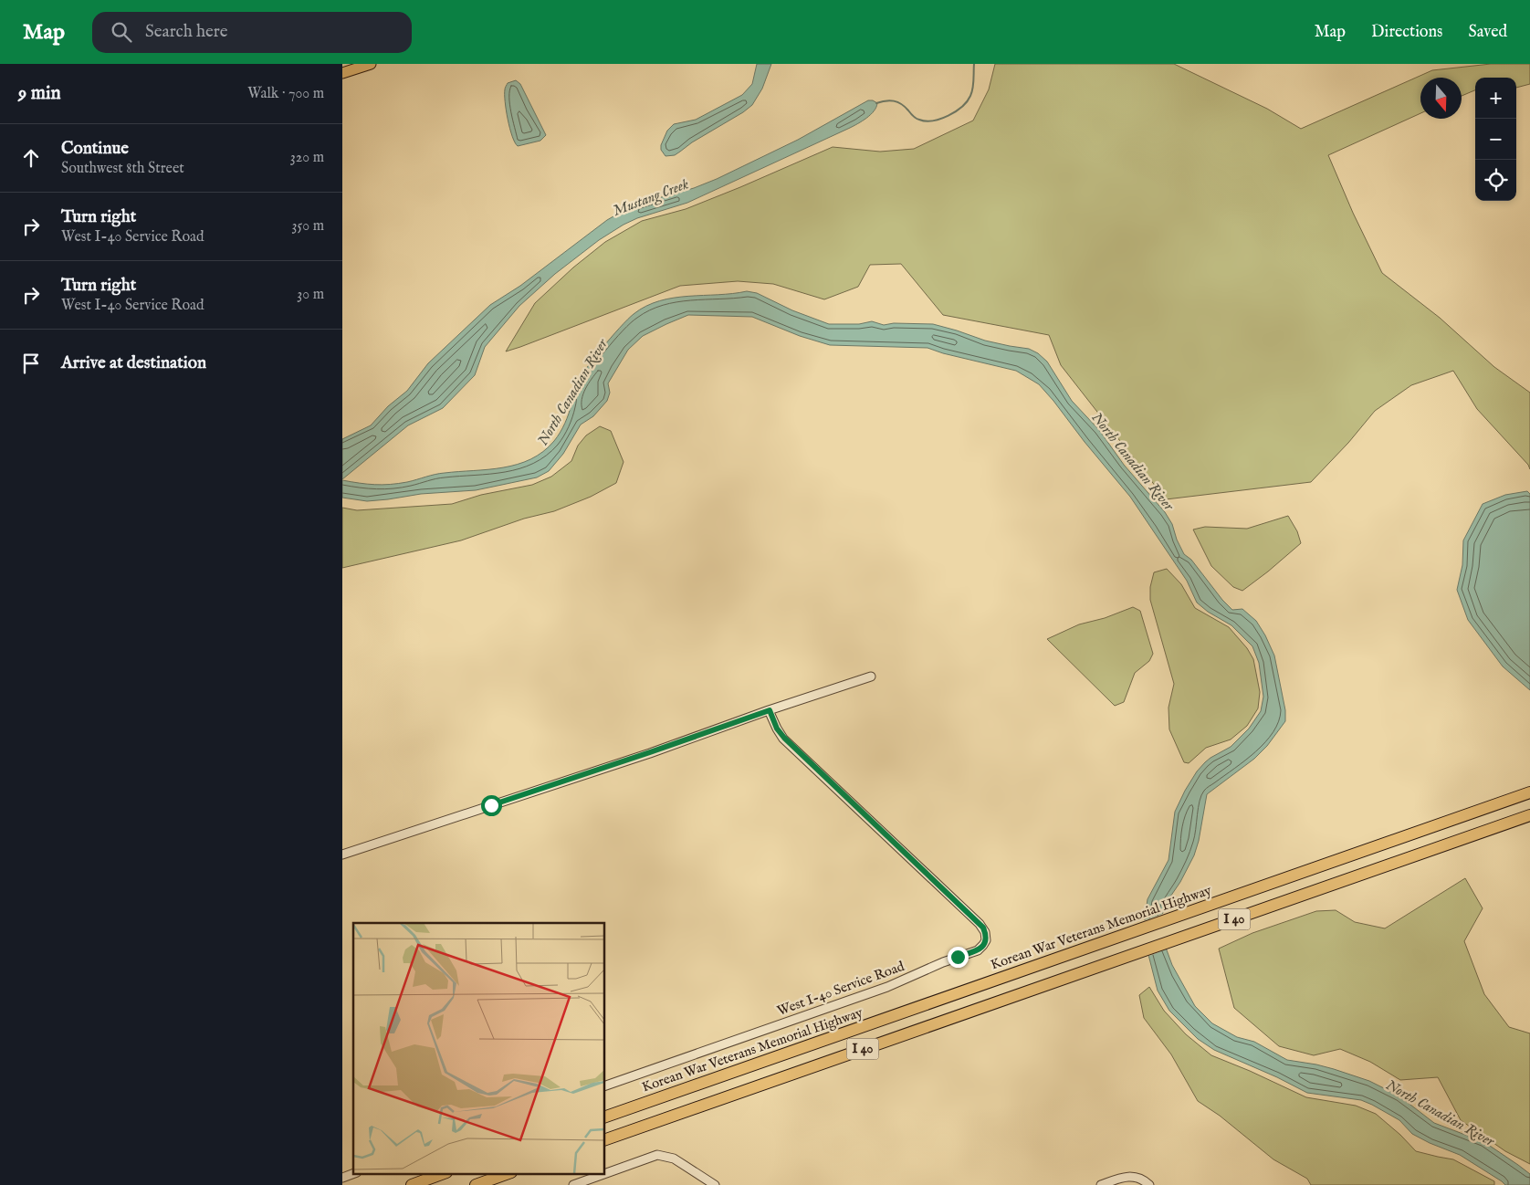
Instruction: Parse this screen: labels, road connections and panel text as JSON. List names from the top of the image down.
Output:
{
  "streets": {
    "highway": ["I 40", "Korean War Veterans Memorial Highway"],
    "street": ["West I-40 Service Road"]
  },
  "water": ["Mustang Creek", "North Canadian River"],
  "north": "bottom",
  "page": {
    "header": "Map",
    "search": "Search here",
    "nav": ["Map", "Directions", "Saved"],
    "heading": ["9 min", "Walk · 700 m"],
    "map_buttons": ["+", "−"],
    "list": [
      ["Continue", "Southwest 8th Street", "320 m"],
      ["Turn right", "West I-40 Service Road", "350 m"],
      ["Turn right", "West I-40 Service Road", "30 m"],
      "Arrive at destination"
    ]
  }
}
